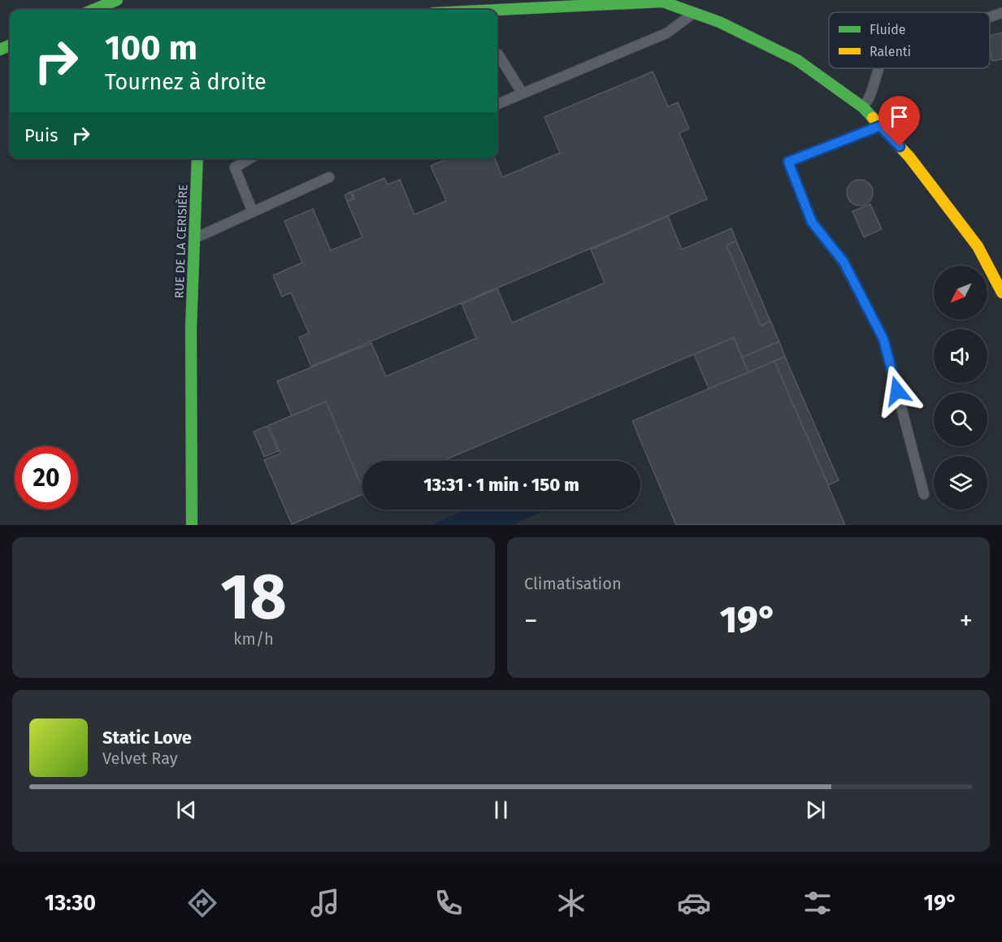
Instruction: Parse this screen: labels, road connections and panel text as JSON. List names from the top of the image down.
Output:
{
  "streets": {
    "main road": ["RUE DE LA CERISIÈRE"]
  },
  "legend": ["Fluide", "Ralenti"],
  "north": "bottom left",
  "page": {
    "turn": ["100 m", "Tournez à droite"],
    "then": "Puis",
    "limit": "20",
    "trip": "13:31 · 1 min · 150 m",
    "tile": [
      ["18", "km/h"],
      "Climatisation"
    ],
    "heat": ["−", "19°", "+"],
    "song": ["Static Love", "Velvet Ray"],
    "tabs": ["13:30", "19°"]
  }
}
